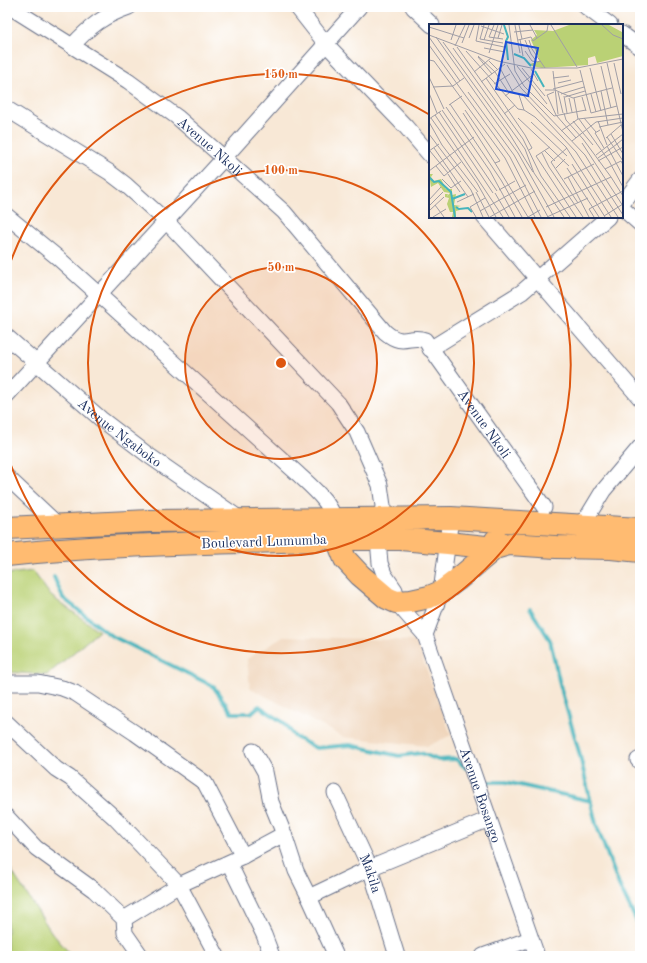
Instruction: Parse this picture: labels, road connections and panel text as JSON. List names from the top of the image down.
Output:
{
  "streets": {
    "highway": ["Boulevard Lumumba"],
    "street": [
      "Avenue Nkoli",
      "Avenue Ngaboko",
      "Avenue Bosango",
      "Makila"
    ]
  },
  "crossings": [
    ["Avenue Ngaboko", "Boulevard Lumumba"]
  ],
  "rings": ["150 m", "100 m", "50 m"]
}
